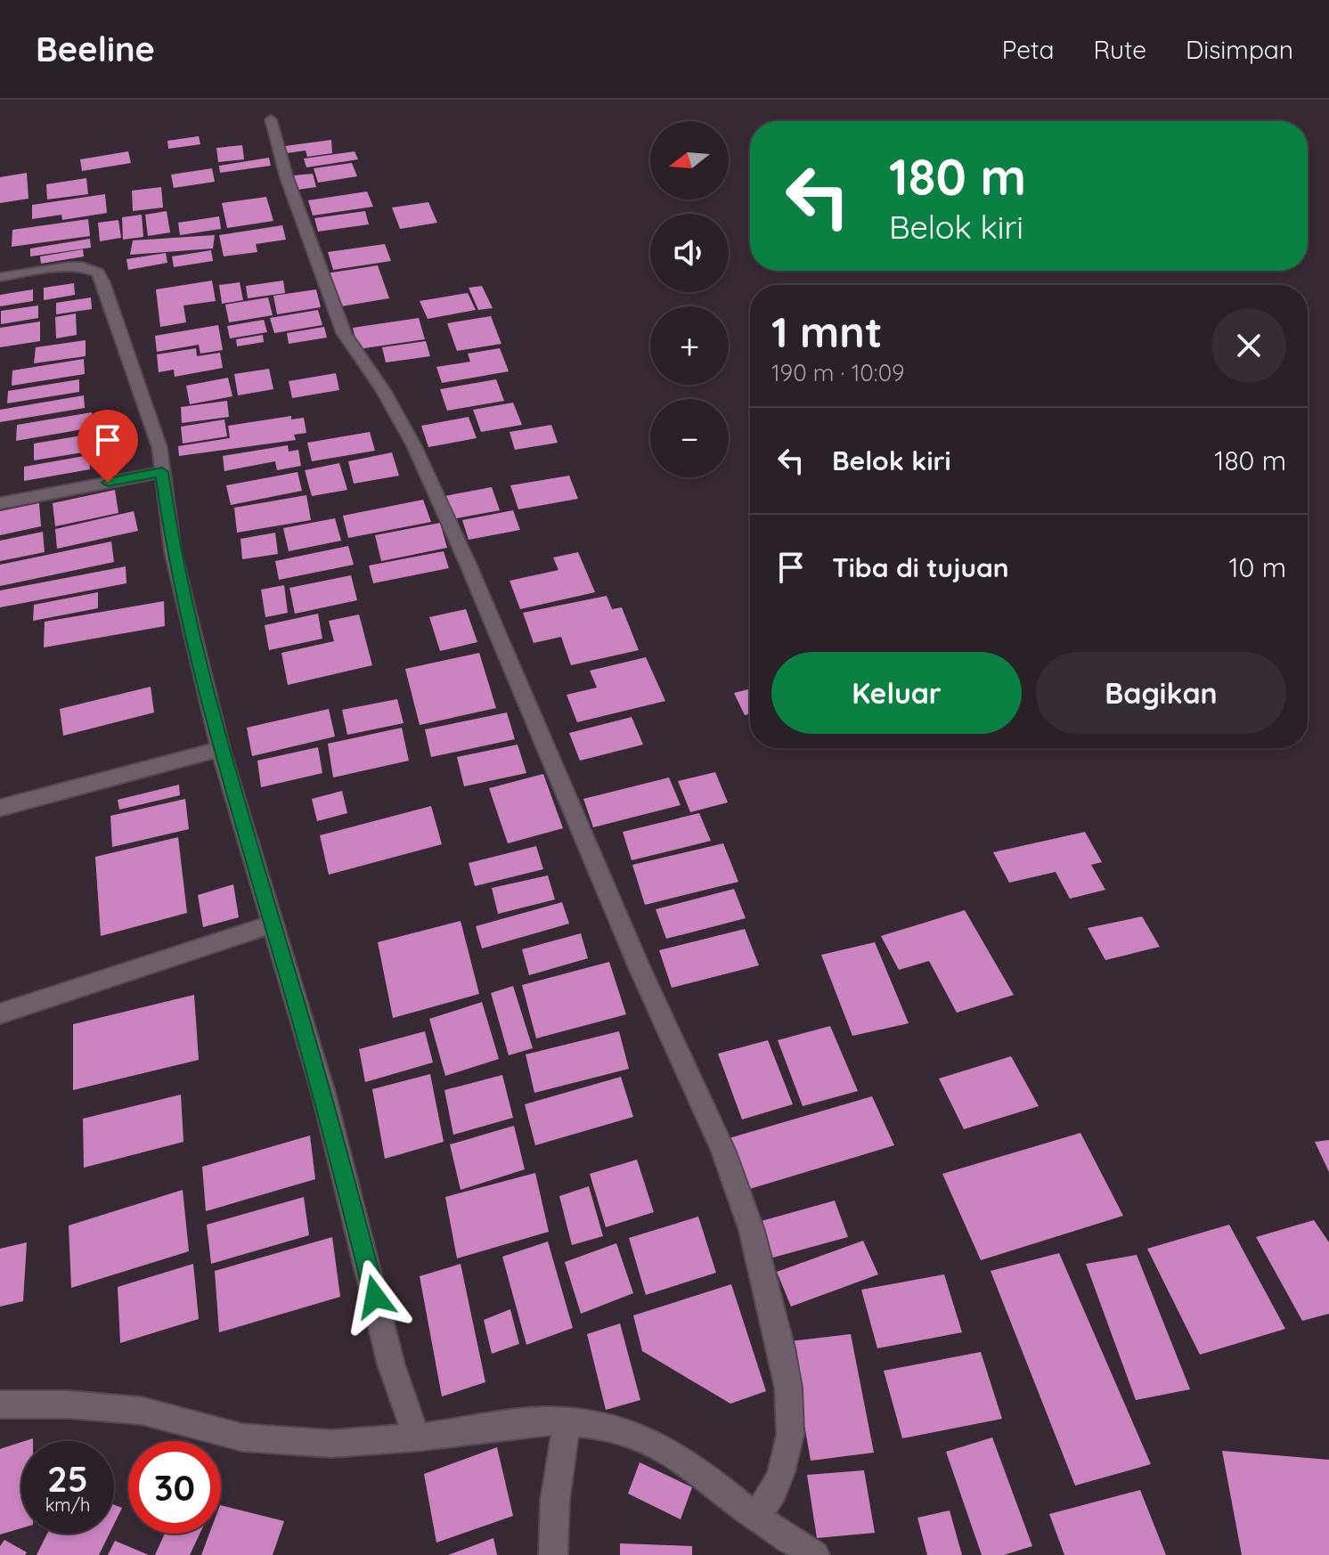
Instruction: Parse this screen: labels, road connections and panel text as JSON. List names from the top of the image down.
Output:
{
  "north": "left",
  "page": {
    "header": "Beeline",
    "nav": ["Peta", "Rute", "Disimpan"],
    "map_buttons": ["+", "−"],
    "turn": ["180 m", "Belok kiri"],
    "heading": ["1 mnt", "190 m · 10:09"],
    "list": [
      {
        "name": "Belok kiri",
        "value": "180 m"
      },
      {
        "name": "Tiba di tujuan",
        "value": "10 m"
      }
    ],
    "buttons": ["Keluar", "Bagikan"],
    "speed": "25 km/h",
    "limit": "30"
  }
}
